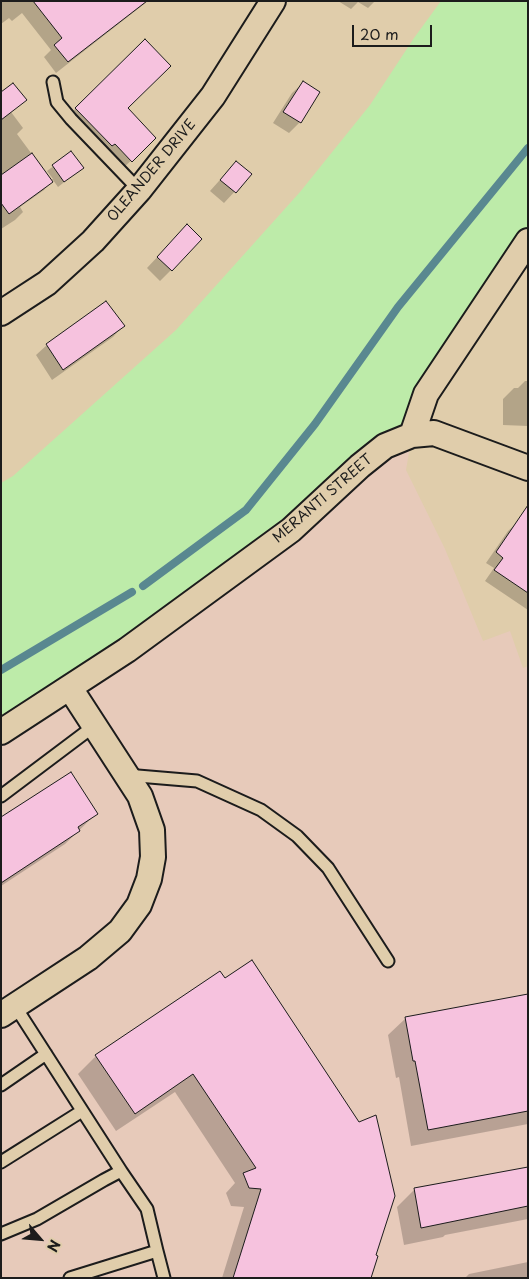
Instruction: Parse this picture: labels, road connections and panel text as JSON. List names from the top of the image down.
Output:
{
  "streets": {
    "street": ["OLEANDER DRIVE", "MERANTI STREET"]
  },
  "scale_bar": "20 m",
  "north": "bottom right"
}
